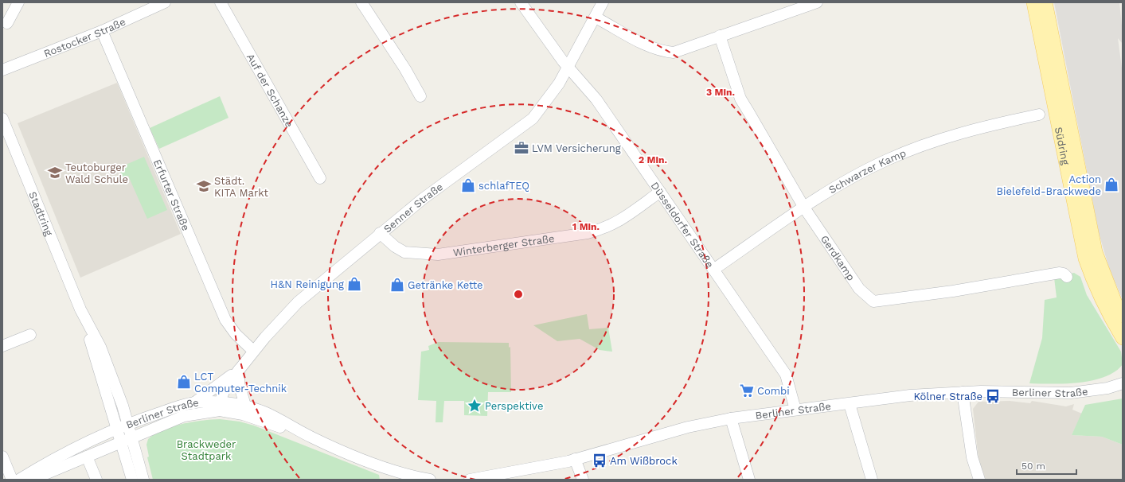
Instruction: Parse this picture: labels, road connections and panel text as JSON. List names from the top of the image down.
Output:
{
  "streets": {
    "main road": ["Südring"],
    "street": [
      "Rostocker Straße",
      "Auf der Schanze",
      "Schwarzer Kamp",
      "Erfurter Straße",
      "Senner Straße",
      "Stadtring",
      "Düsseldorfer Straße",
      "Winterberger Straße",
      "Gerdkamp",
      "Berliner Straße"
    ]
  },
  "crossings": [
    ["Rostocker Straße", "Erfurter Straße"],
    ["Schwarzer Kamp", "Düsseldorfer Straße"],
    ["Schwarzer Kamp", "Gerdkamp"],
    ["Erfurter Straße", "Senner Straße"],
    ["Senner Straße", "Düsseldorfer Straße"],
    ["Senner Straße", "Winterberger Straße"],
    ["Senner Straße", "Berliner Straße"],
    ["Stadtring", "Berliner Straße"],
    ["Düsseldorfer Straße", "Winterberger Straße"],
    ["Düsseldorfer Straße", "Berliner Straße"]
  ],
  "parks": ["Brackweder Stadtpark"],
  "places": {
    "office": ["LVM Versicherung"],
    "school or university": ["Teutoburger Wald Schule", "Städt. KITA Markt"],
    "shop": [
      "Action Bielefeld-Brackwede",
      "schlafTEQ",
      "H&N Reinigung",
      "Getränke Kette",
      "LCT Computer-Technik"
    ],
    "supermarket": ["Combi"],
    "bus stop": ["Kölner Straße", "Am Wißbrock"],
    "place": ["Perspektive"]
  },
  "scale_bar": "50 m",
  "rings": ["3 Min.", "2 Min.", "1 Min."]
}
